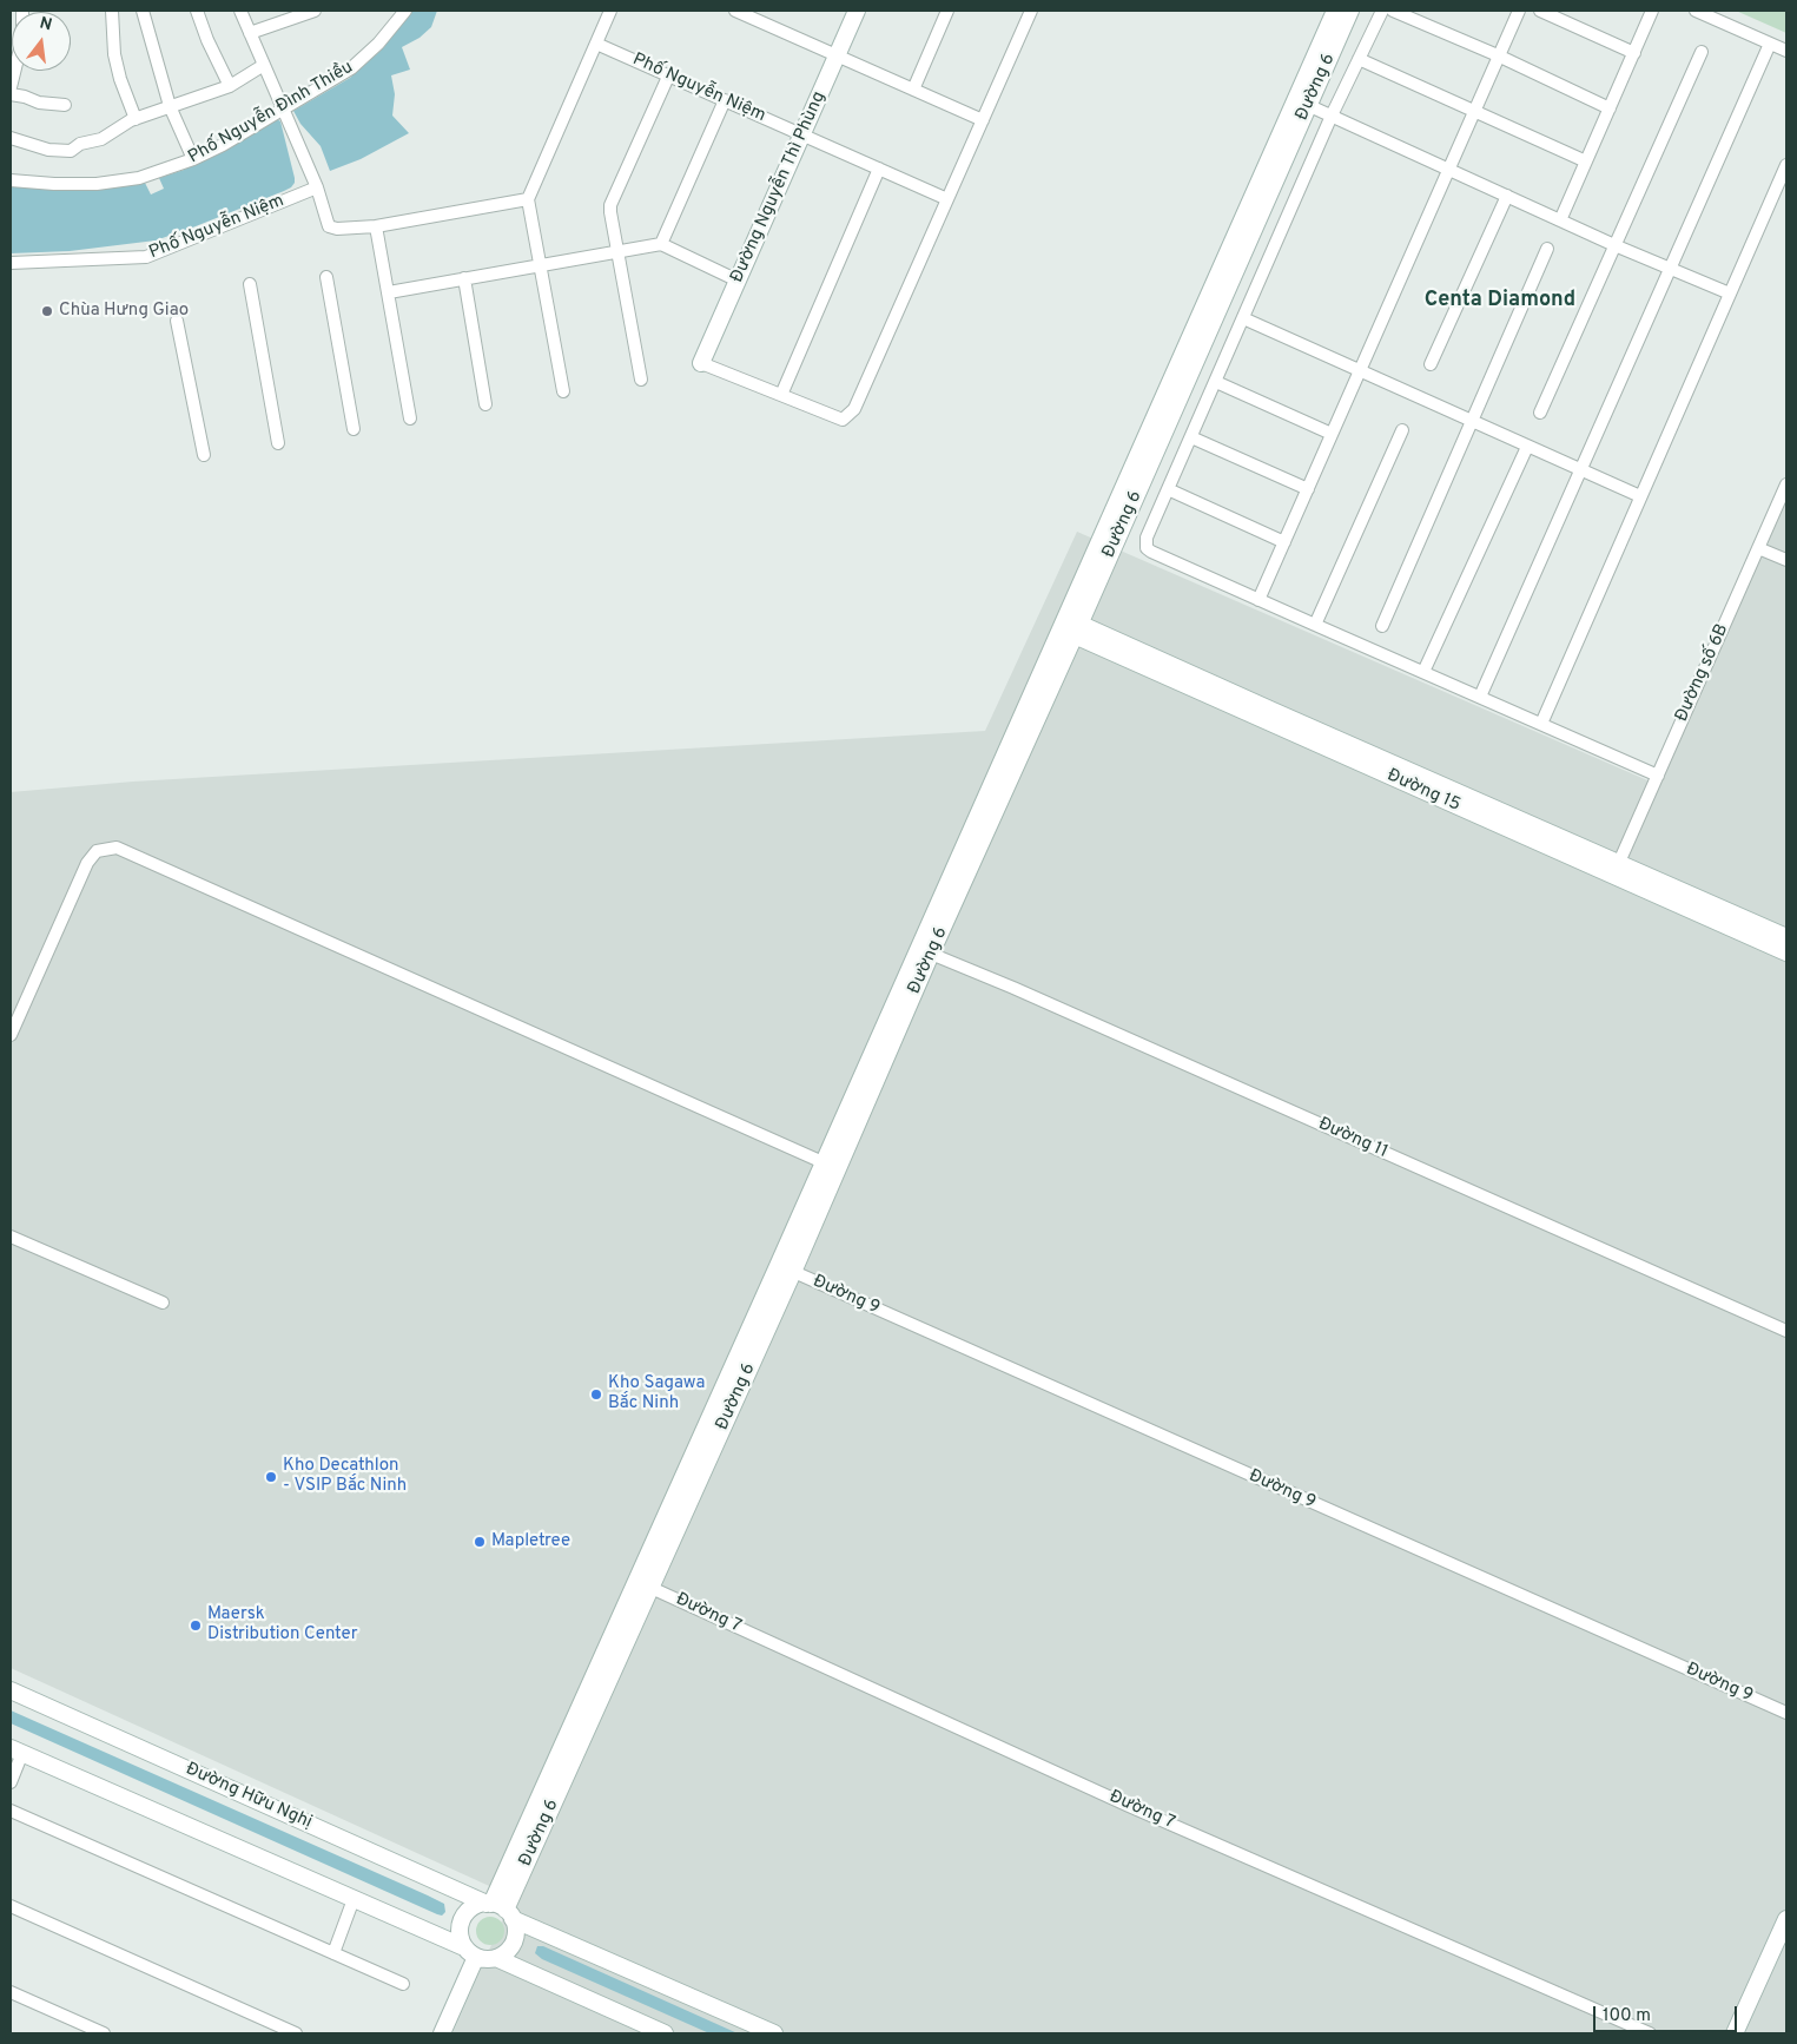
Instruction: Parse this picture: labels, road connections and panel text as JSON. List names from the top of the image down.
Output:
{
  "streets": {
    "main road": [
      "Đường 6",
      "Đường Nguyễn Thì Phùng",
      "Đường 15",
      "Đường Hữu Nghị"
    ],
    "street": [
      "Phố Nguyễn Niệm",
      "Phố Nguyễn Đình Thiều",
      "Đường số 6B",
      "Đường 11",
      "Đường 9",
      "Đường 7"
    ]
  },
  "crossings": [
    ["Đường 6", "Đường 15"],
    ["Đường 6", "Đường 11"],
    ["Đường 6", "Đường 9"],
    ["Đường 6", "Đường 7"],
    ["Đường 6", "Đường Hữu Nghị"],
    ["Phố Nguyễn Niệm", "Đường Nguyễn Thì Phùng"],
    ["Đường số 6B", "Đường 15"]
  ],
  "districts": ["Centa Diamond"],
  "places": [
    "Chùa Hưng Giao",
    "Kho Sagawa Bắc Ninh",
    "Kho Decathlon - VSIP Bắc Ninh",
    "Mapletree",
    "Maersk Distribution Center"
  ],
  "scale_bar": "100 m",
  "north": "top"
}
